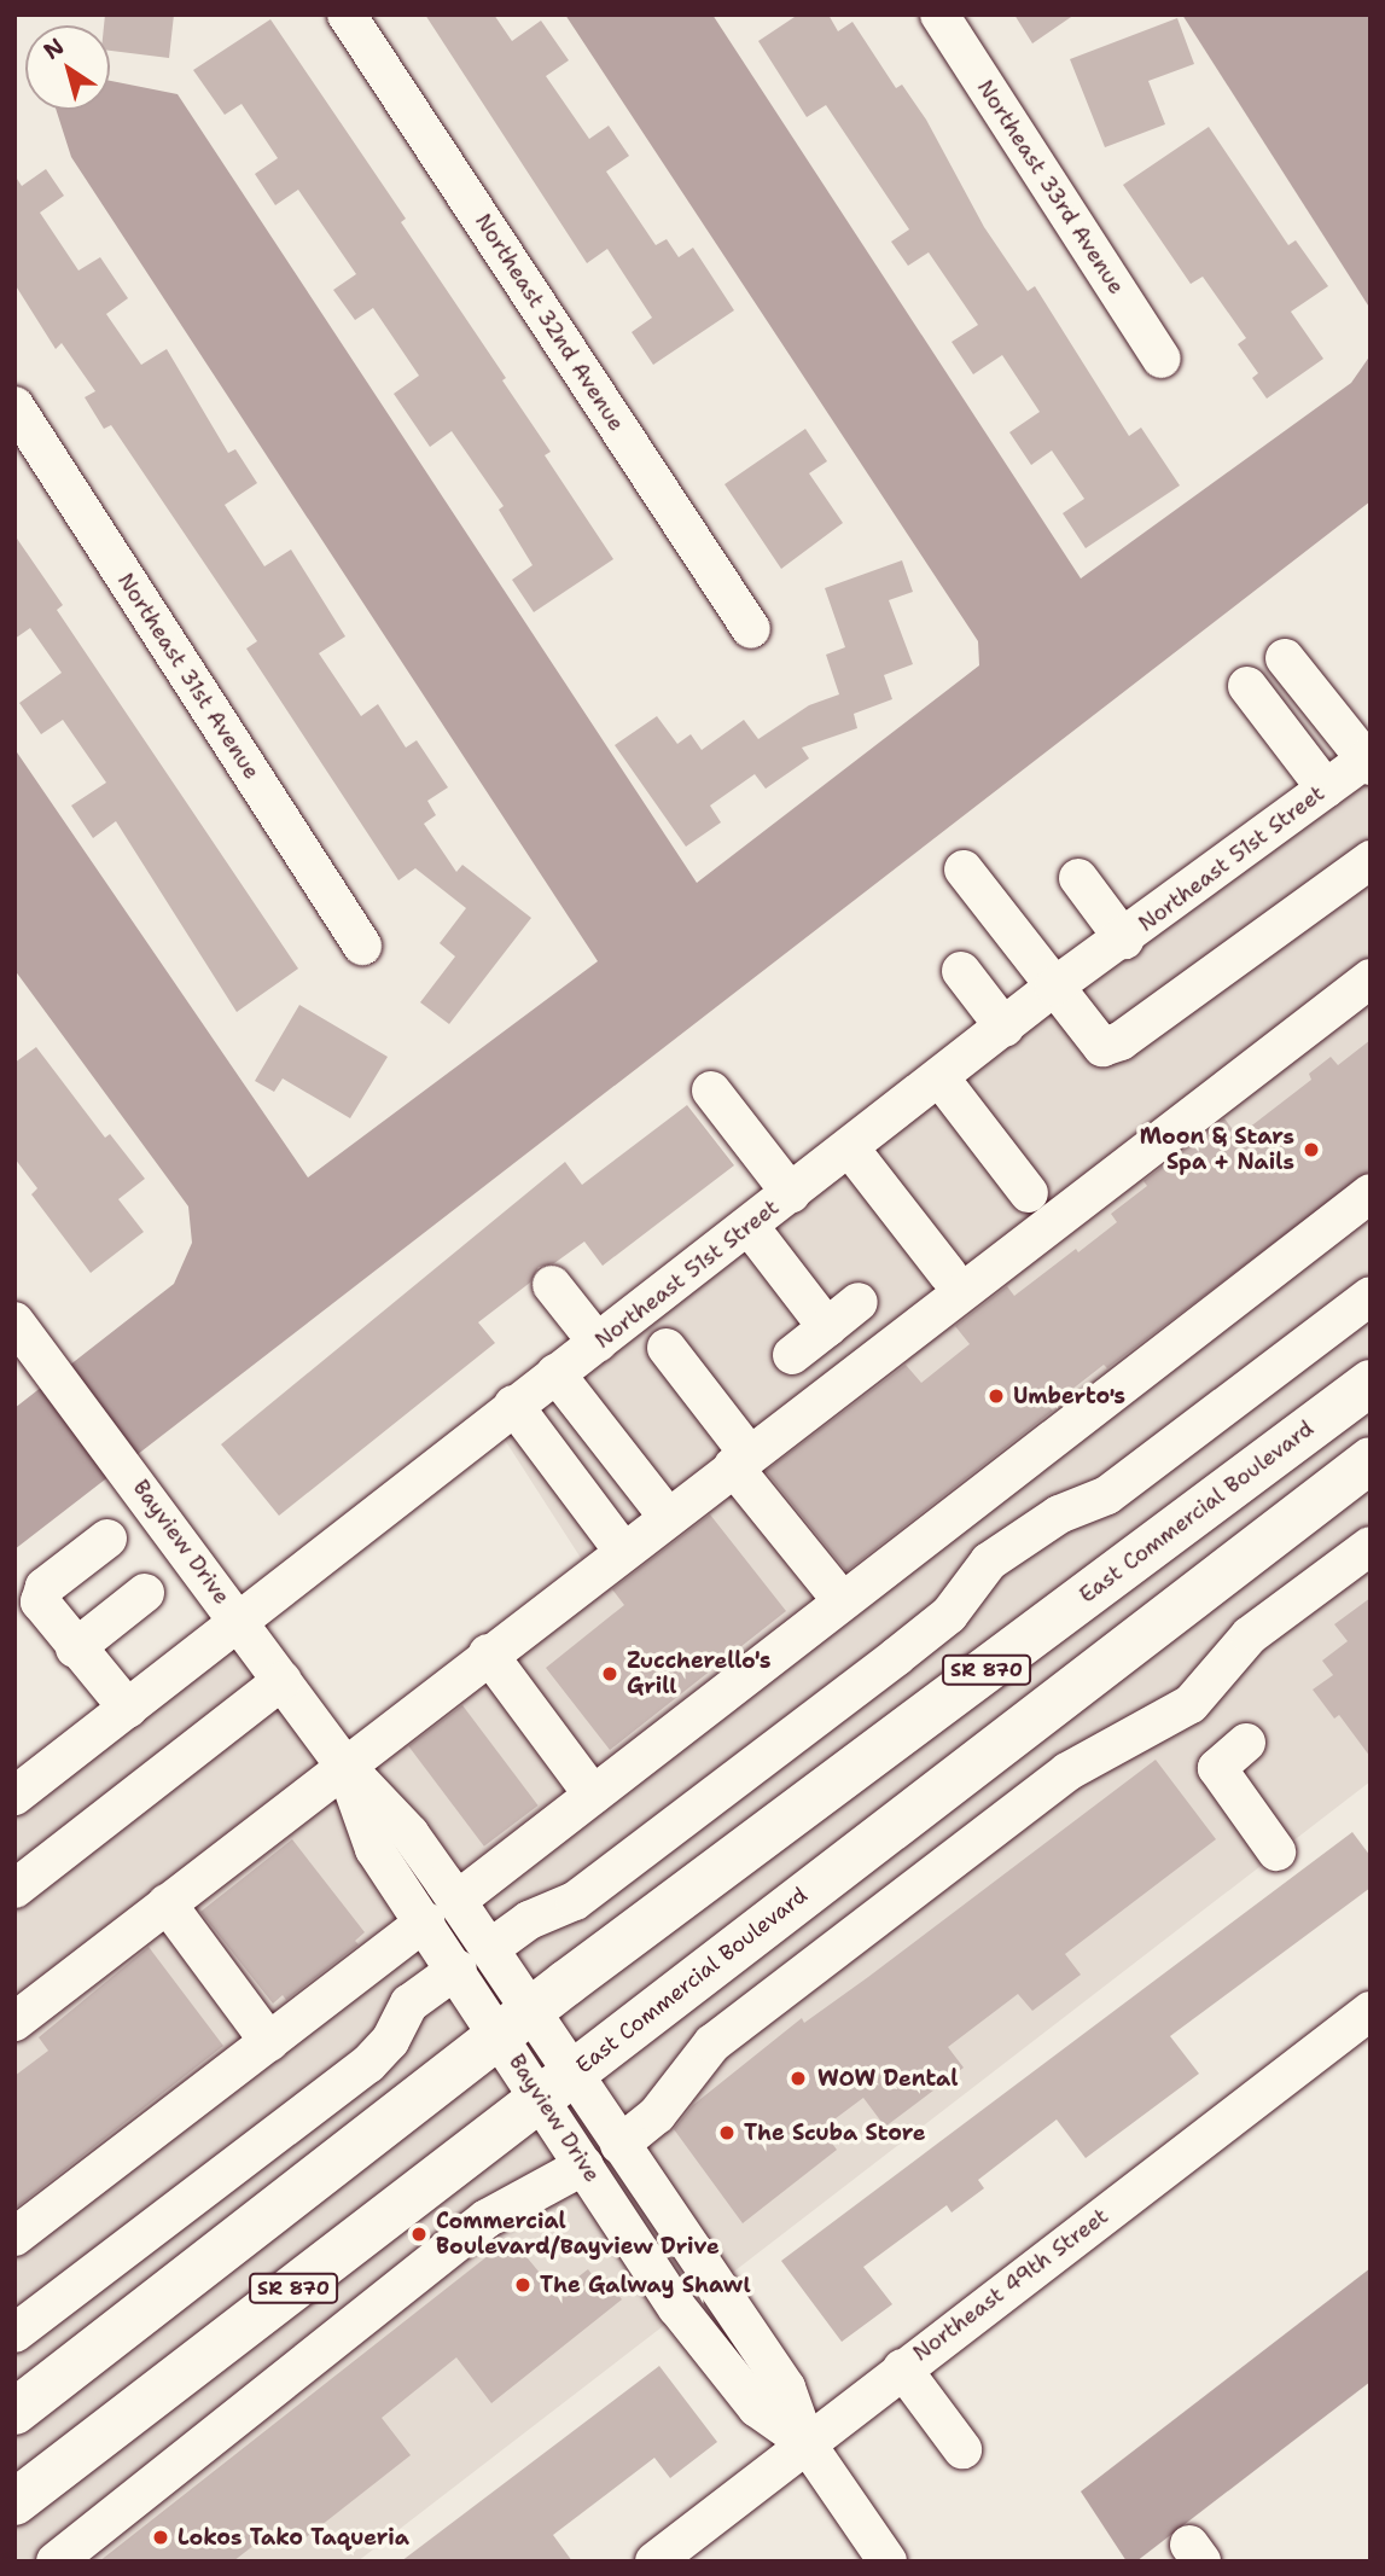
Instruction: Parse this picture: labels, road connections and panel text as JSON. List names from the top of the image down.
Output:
{
  "streets": {
    "main road": ["East Commercial Boulevard", "SR 870"],
    "street": [
      "Northeast 33rd Avenue",
      "Northeast 32nd Avenue",
      "Northeast 31st Avenue",
      "Northeast 51st Street",
      "Bayview Drive",
      "Northeast 49th Street"
    ]
  },
  "crossings": [
    ["Northeast 51st Street", "Bayview Drive"],
    ["East Commercial Boulevard", "Bayview Drive"],
    ["Bayview Drive", "Northeast 49th Street"]
  ],
  "places": [
    "Moon & Stars Spa + Nails",
    "Umberto's",
    "Zuccherello's Grill",
    "WOW Dental",
    "The Scuba Store",
    "Commercial Boulevard/Bayview Drive",
    "The Galway Shawl",
    "Lokos Tako Taqueria"
  ],
  "north": "top left"
}
